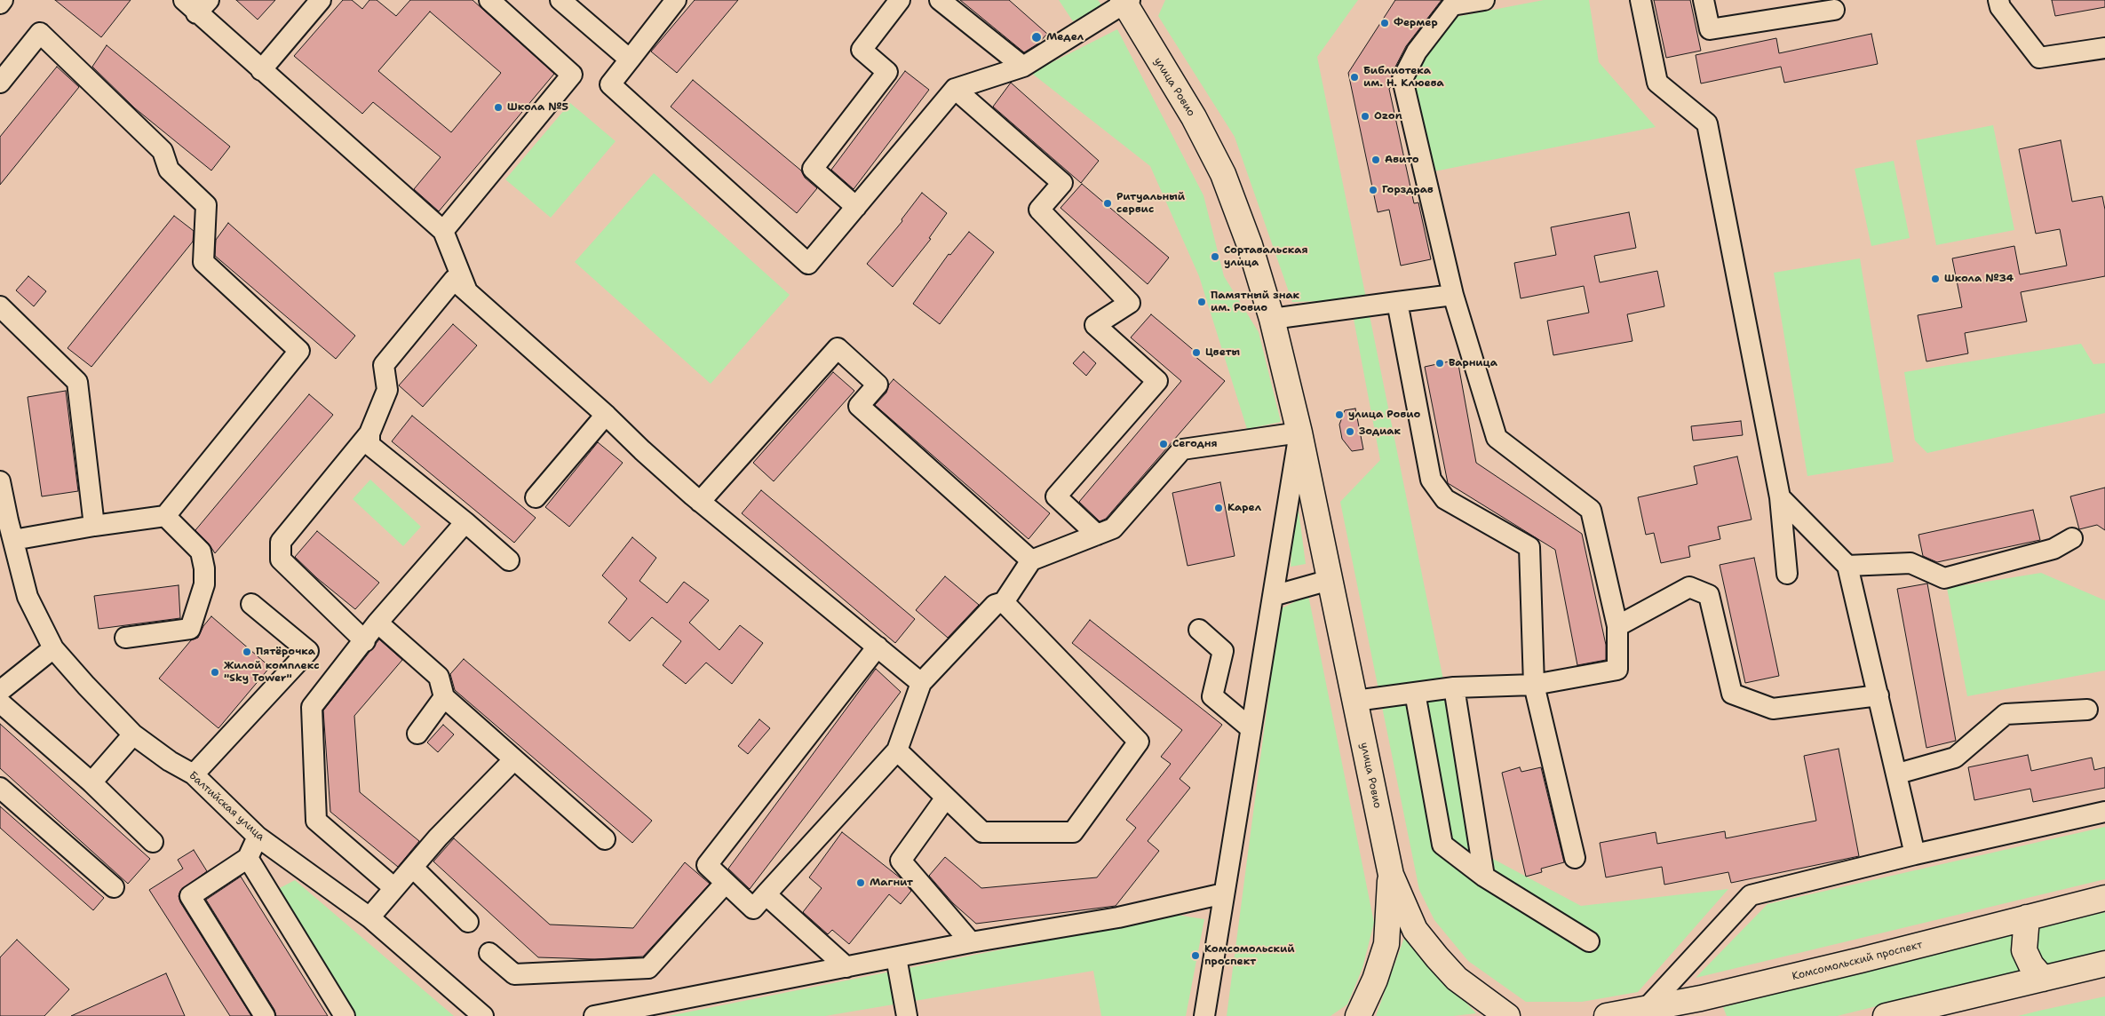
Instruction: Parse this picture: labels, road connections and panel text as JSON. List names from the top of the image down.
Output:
{
  "streets": {
    "main road": ["улица Ровио", "Комсомольский проспект"],
    "street": ["Балтийская улица"]
  },
  "places": [
    "Фермер",
    "Медел",
    "Библиотека им. Н. Клюева",
    "Школа №5",
    "Ozon",
    "Авито",
    "Горздрав",
    "Ритуальный сервис",
    "Сортавальская улица",
    "Школа №34",
    "Памятный знак им. Ровио",
    "Цветы",
    "Варница",
    "улица Ровио",
    "Зодиак",
    "Сегодня",
    "Карел",
    "Пятёрочка",
    "Жилой комплекс \"Sky Tower\"",
    "Магнит",
    "Комсомольский проспект"
  ]
}
